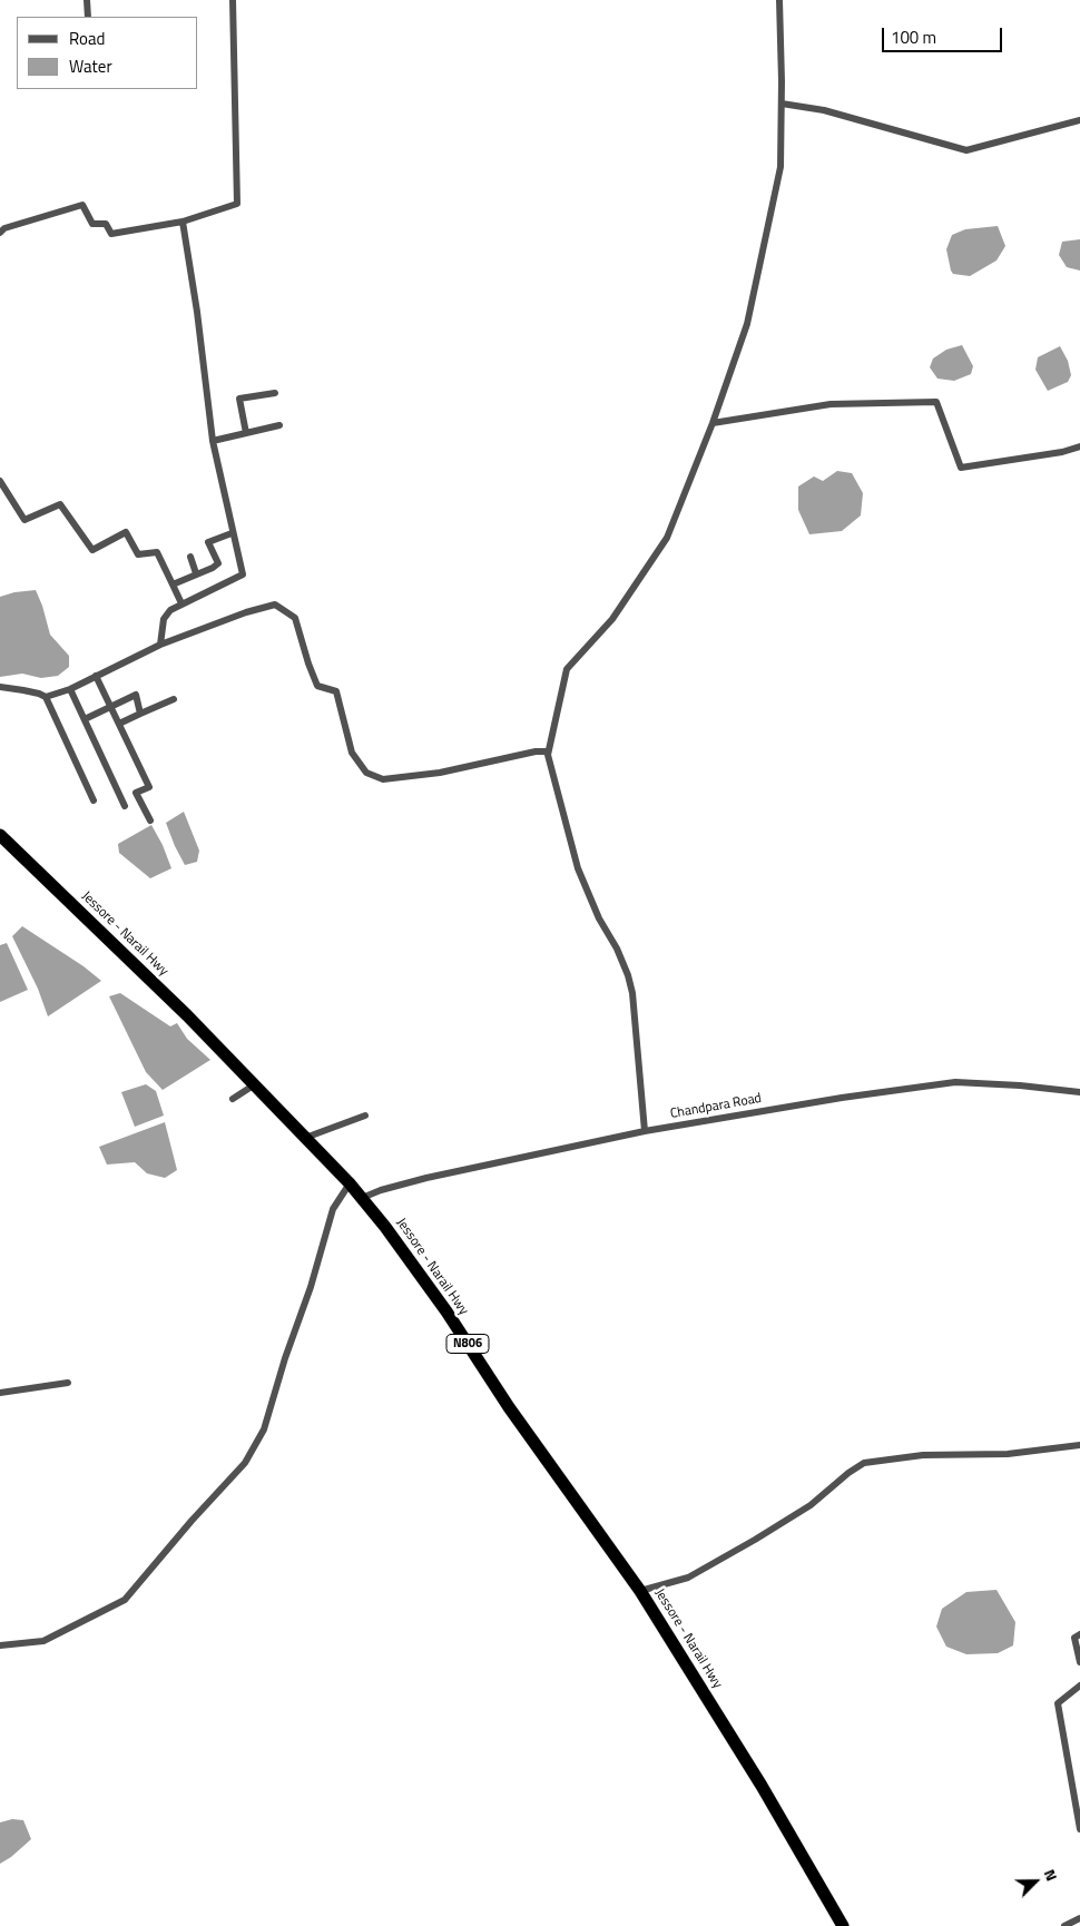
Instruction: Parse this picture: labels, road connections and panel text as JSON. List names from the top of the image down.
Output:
{
  "streets": {
    "highway": ["Jessore - Narail Hwy", "N806"],
    "street": ["Chandpara Road"]
  },
  "crossings": [
    ["Jessore - Narail Hwy", "Chandpara Road"]
  ],
  "legend": ["Road", "Water"],
  "scale_bar": "100 m",
  "north": "top right"
}
